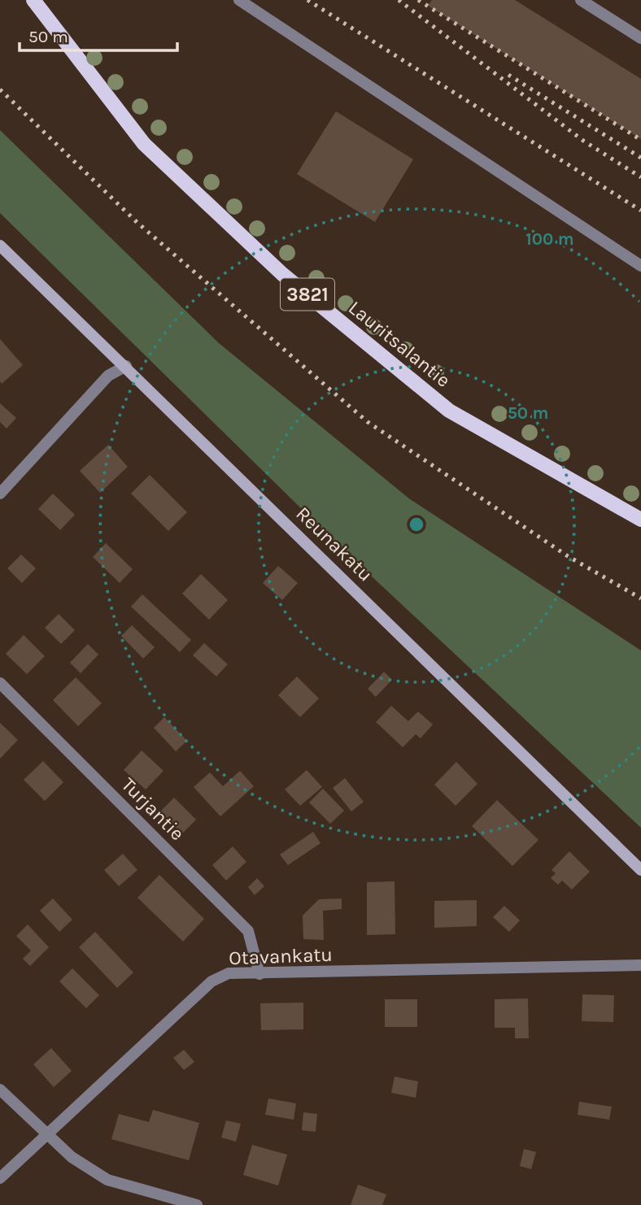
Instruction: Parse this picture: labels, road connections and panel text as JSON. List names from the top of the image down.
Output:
{
  "streets": {
    "main road": ["3821", "Lauritsalantie", "Reunakatu"],
    "street": ["Turjantie", "Otavankatu"]
  },
  "crossings": [
    ["Turjantie", "Otavankatu"]
  ],
  "scale_bar": "50 m",
  "rings": ["100 m", "50 m"]
}
